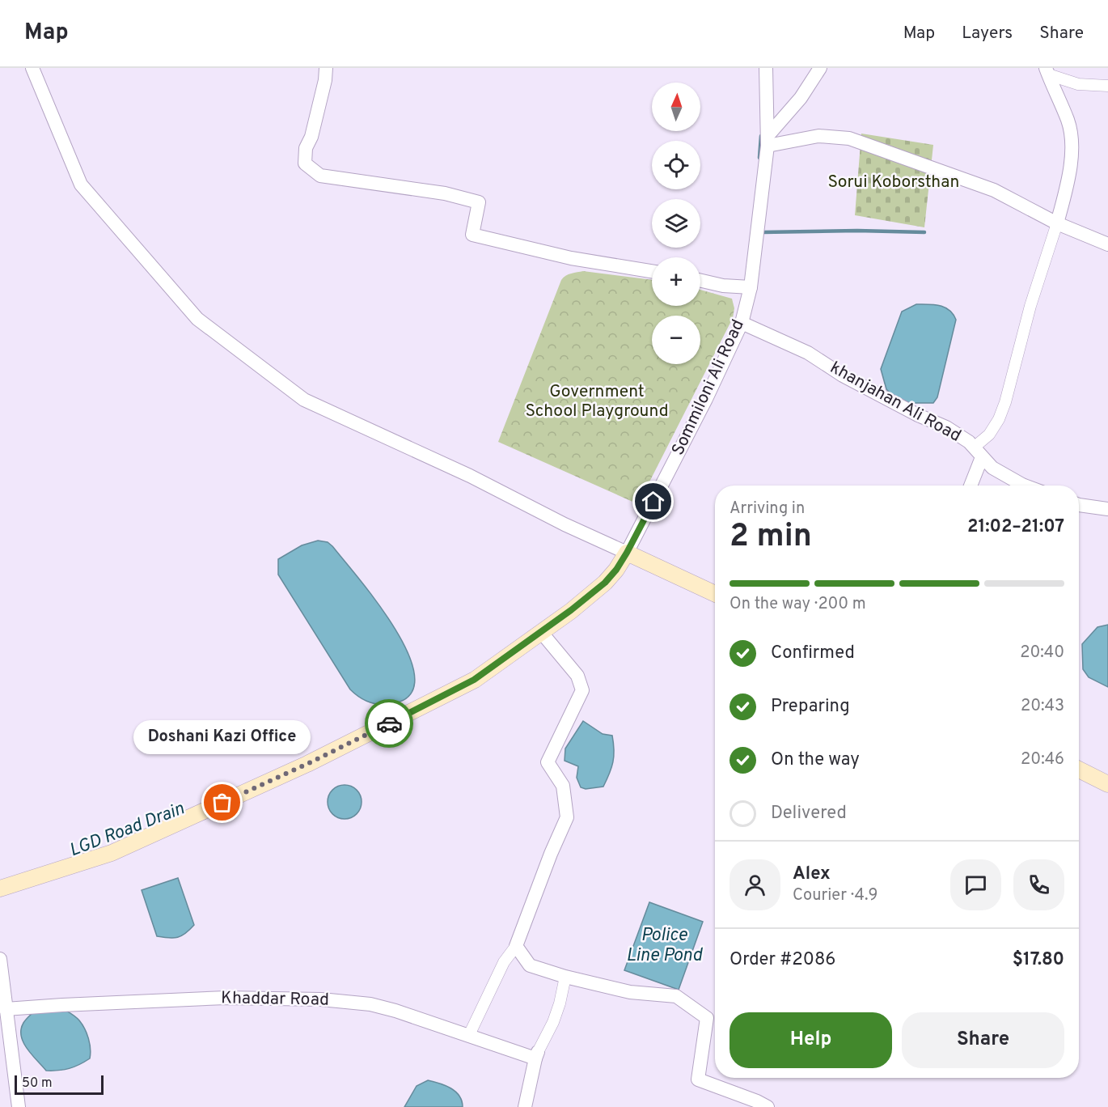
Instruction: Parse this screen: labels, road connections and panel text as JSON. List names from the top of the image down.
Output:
{
  "streets": {
    "street": ["Sommiloni Ali Road", "khanjahan Ali Road", "Khaddar Road"]
  },
  "crossings": [
    ["Sommiloni Ali Road", "khanjahan Ali Road"]
  ],
  "water": ["LGD Road Drain", "Police Line Pond"],
  "parks": ["Sorui Koborsthan", "Government School Playground"],
  "places": ["Doshani Kazi Office"],
  "scale_bar": "50 m",
  "north": "top",
  "page": {
    "header": "Map",
    "nav": ["Map", "Layers", "Share"],
    "map_buttons": ["+", "−"],
    "heading": ["2 min", "Arriving in", "21:02–21:07"],
    "panel": [
      "Alex",
      "Courier · 4.9",
      "Order #2086",
      "$17.80"
    ],
    "bar": "On the way · 200 m",
    "list": [
      ["Confirmed", "20:40"],
      ["Preparing", "20:43"],
      ["On the way", "20:46"],
      "Delivered"
    ],
    "bubble": "Doshani Kazi Office",
    "buttons": ["Help", "Share"],
    "scale": "50 m"
  }
}
